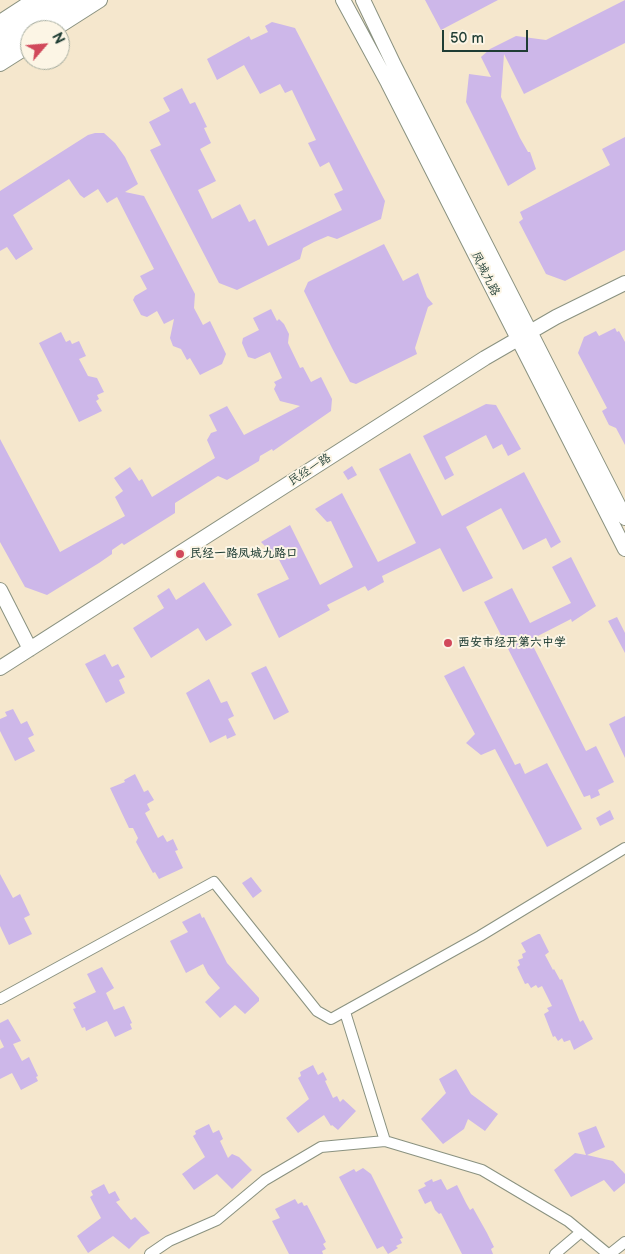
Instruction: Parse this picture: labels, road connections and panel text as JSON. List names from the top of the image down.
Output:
{
  "streets": {
    "street": ["凤城九路", "民经一路"]
  },
  "crossings": [
    ["凤城九路", "民经一路"]
  ],
  "places": ["民经一路凤城九路口", "西安市经开第六中学"],
  "scale_bar": "50 m",
  "north": "top right"
}
